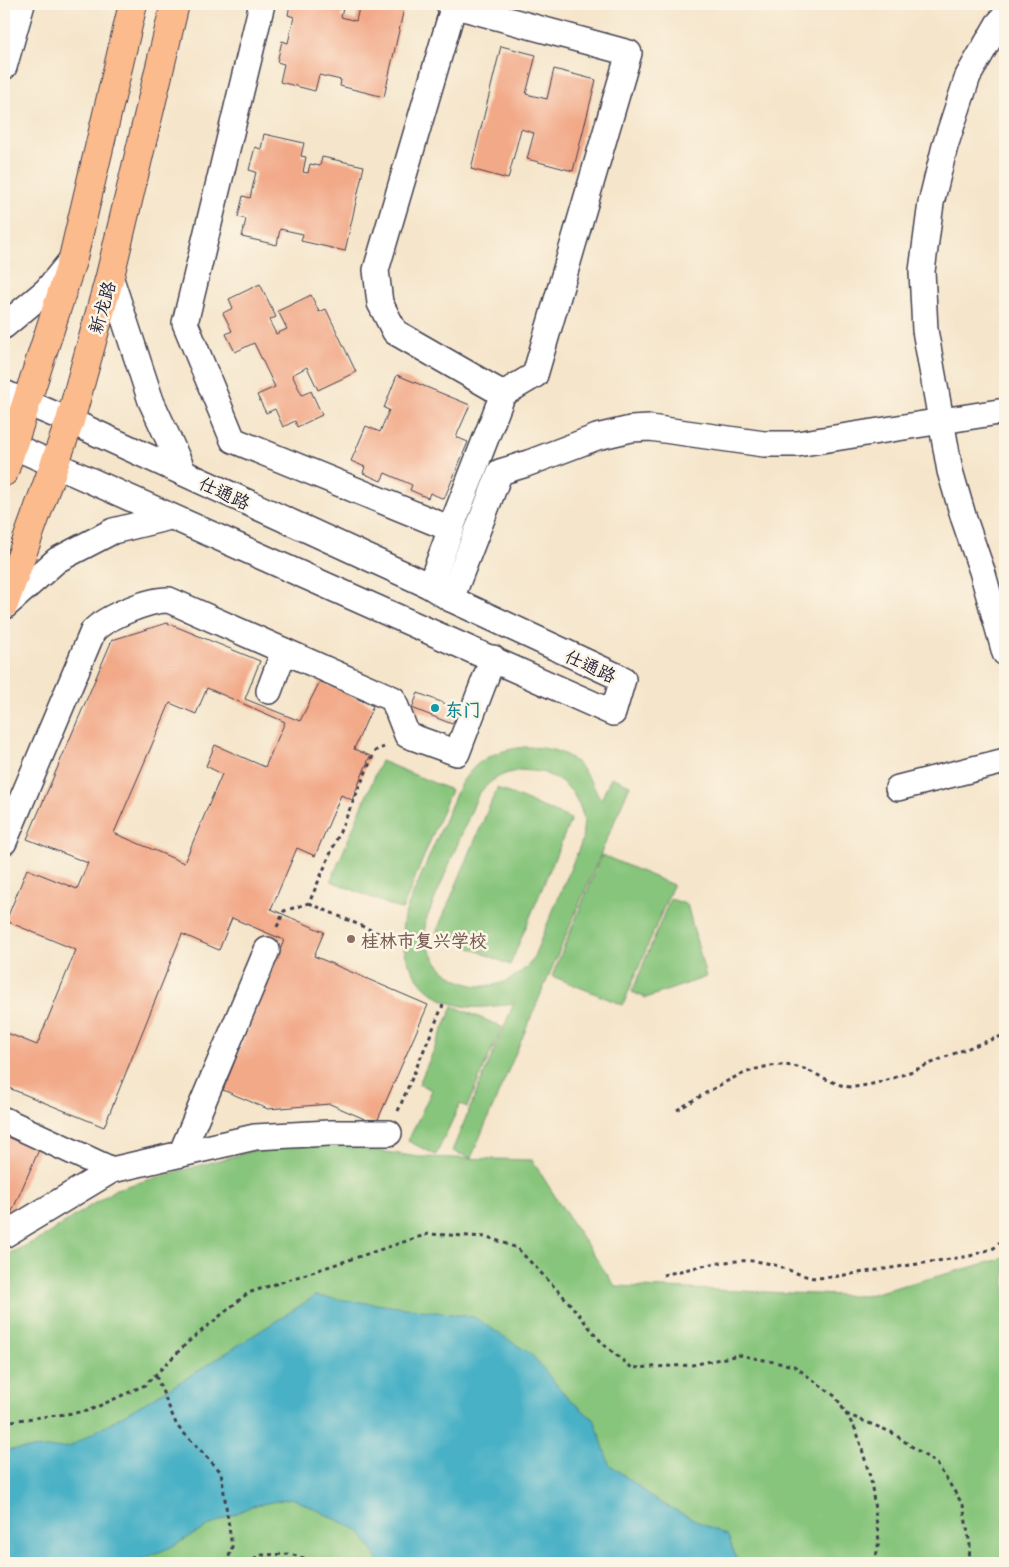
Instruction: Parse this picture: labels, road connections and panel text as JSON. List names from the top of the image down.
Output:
{
  "streets": {
    "main road": ["新龙路"],
    "street": ["仕通路"]
  },
  "crossings": [
    ["新龙路", "仕通路"]
  ],
  "places": ["东门", "桂林市复兴学校"]
}
